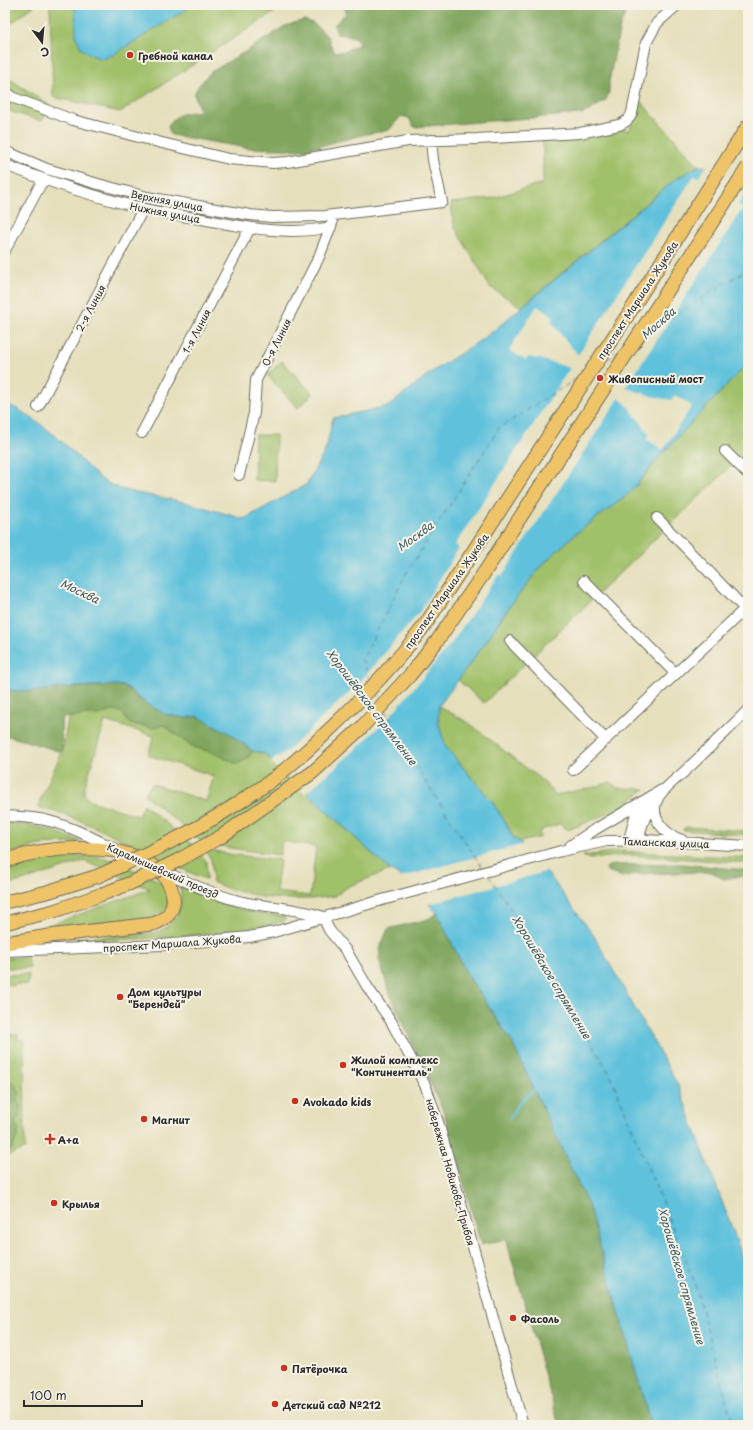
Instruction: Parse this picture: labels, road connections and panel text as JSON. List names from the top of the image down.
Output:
{
  "streets": {
    "main road": ["проспект Маршала Жукова", "Карамышевский проезд"],
    "street": [
      "Верхняя улица",
      "Нижняя улица",
      "2-я Линия",
      "1-я Линия",
      "0-я Линия",
      "Таманская улица",
      "набережная Новикова-Прибоя"
    ]
  },
  "crossings": [
    ["Верхняя улица", "0-я Линия"],
    ["Нижняя улица", "2-я Линия"],
    ["Нижняя улица", "1-я Линия"],
    ["Нижняя улица", "0-я Линия"],
    ["проспект Маршала Жукова", "Таманская улица"],
    ["проспект Маршала Жукова", "Карамышевский проезд"],
    ["проспект Маршала Жукова", "набережная Новикова-Прибоя"],
    ["Карамышевский проезд", "набережная Новикова-Прибоя"]
  ],
  "water": ["Москва", "Хорошёвское спрямление"],
  "places": {
    "other": [
      "Гребной канал",
      "Живописный мост",
      "Дом культуры \"Берендей\"",
      "Жилой комплекс \"Континенталь\"",
      "Avokado kids",
      "Магнит",
      "Крылья",
      "Фасоль",
      "Пятёрочка",
      "Детский сад №212"
    ],
    "health": ["А+а"]
  },
  "scale_bar": "100 m",
  "north": "bottom"
}
